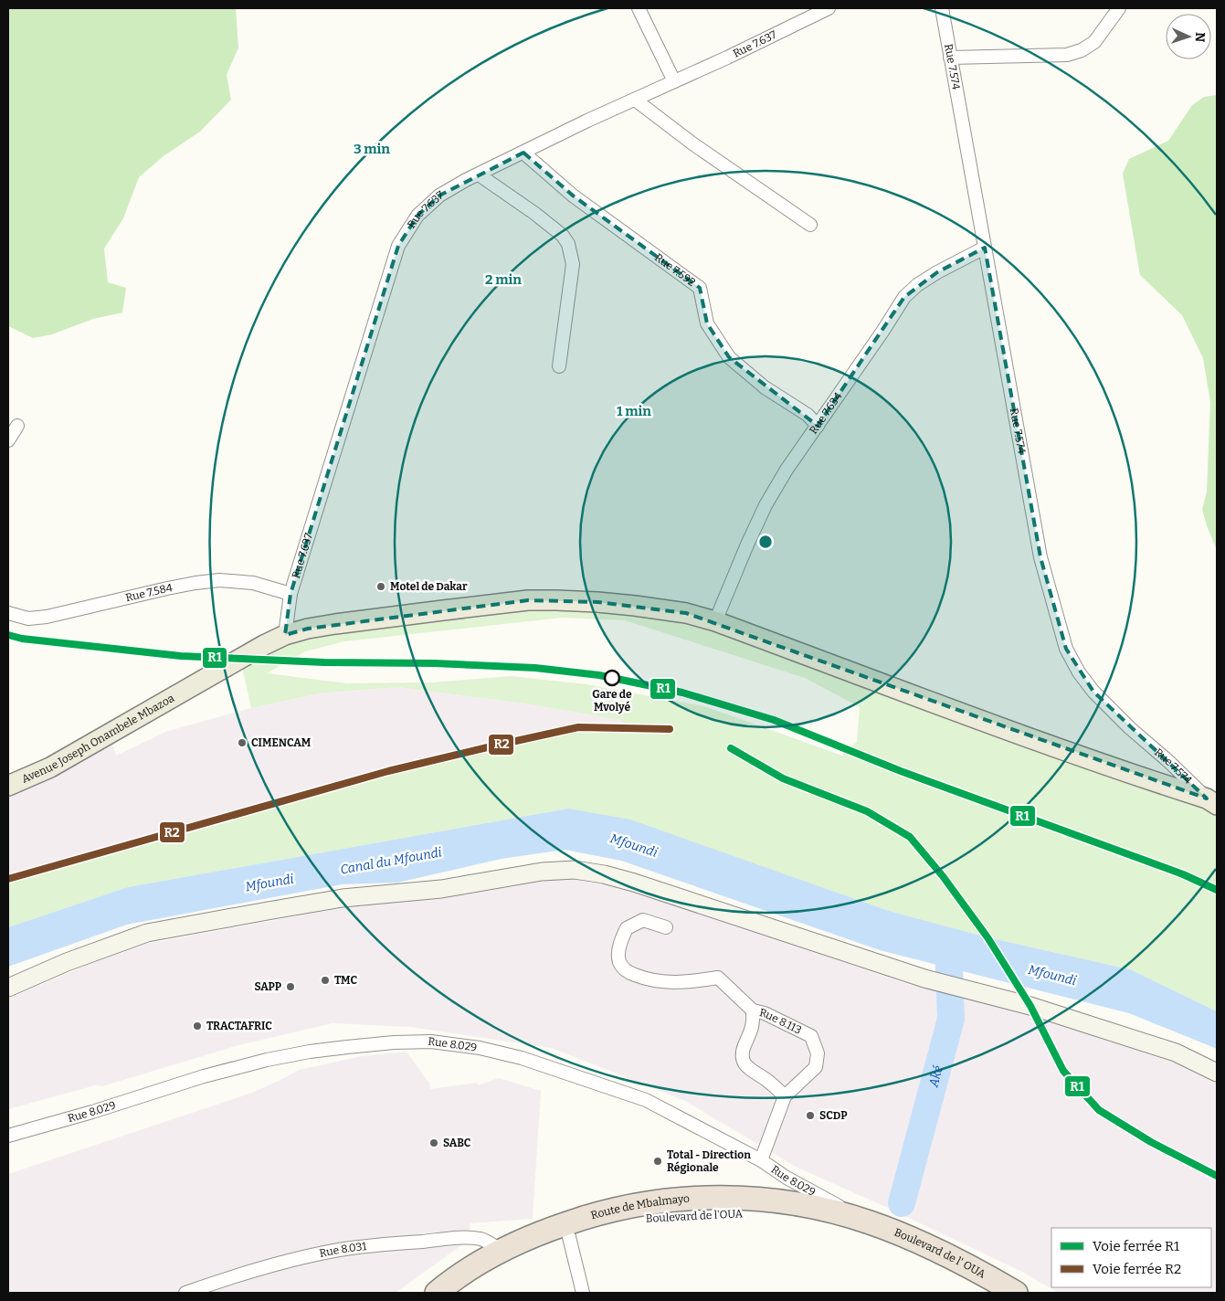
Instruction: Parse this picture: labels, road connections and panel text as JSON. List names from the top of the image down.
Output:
{
  "streets": {
    "highway": ["Route de Mbalmayo", "Boulevard de l'OUA", "Boulevard de l' OUA"],
    "main road": ["Avenue Joseph Onambele Mbazoa"],
    "street": [
      "Rue 7.637",
      "Rue 7.574",
      "Rue 7.592",
      "Rue 7.634",
      "Rue 7.584",
      "Rue 8.113",
      "Rue 8.029",
      "Rue 8.031"
    ]
  },
  "crossings": [
    ["Rue 7.637", "Rue 7.592"],
    ["Rue 7.637", "Rue 7.584"],
    ["Rue 7.637", "Avenue Joseph Onambele Mbazoa"],
    ["Rue 7.574", "Rue 7.634"],
    ["Rue 7.574", "Avenue Joseph Onambele Mbazoa"],
    ["Rue 7.592", "Rue 7.634"],
    ["Rue 7.634", "Avenue Joseph Onambele Mbazoa"],
    ["Rue 8.113", "Rue 8.029"],
    ["Rue 8.029", "Route de Mbalmayo"],
    ["Rue 8.029", "Boulevard de l'OUA"],
    ["Rue 8.029", "Boulevard de l' OUA"],
    ["Route de Mbalmayo", "Boulevard de l'OUA"],
    ["Route de Mbalmayo", "Rue 8.031"],
    ["Route de Mbalmayo", "Boulevard de l' OUA"],
    ["Boulevard de l'OUA", "Boulevard de l' OUA"]
  ],
  "water": ["Mfoundi", "Canal du Mfoundi", "Aké"],
  "places": [
    "Motel de Dakar",
    "Gare de Mvolyé",
    "CIMENCAM",
    "TMC",
    "SAPP",
    "TRACTAFRIC",
    "SCDP",
    "SABC",
    "Total - Direction Régionale"
  ],
  "lines": ["rail line R1", "rail line R2"],
  "legend": ["Voie ferrée R1", "Voie ferrée R2"],
  "north": "right",
  "rings": ["3 min", "2 min", "1 min"]
}
